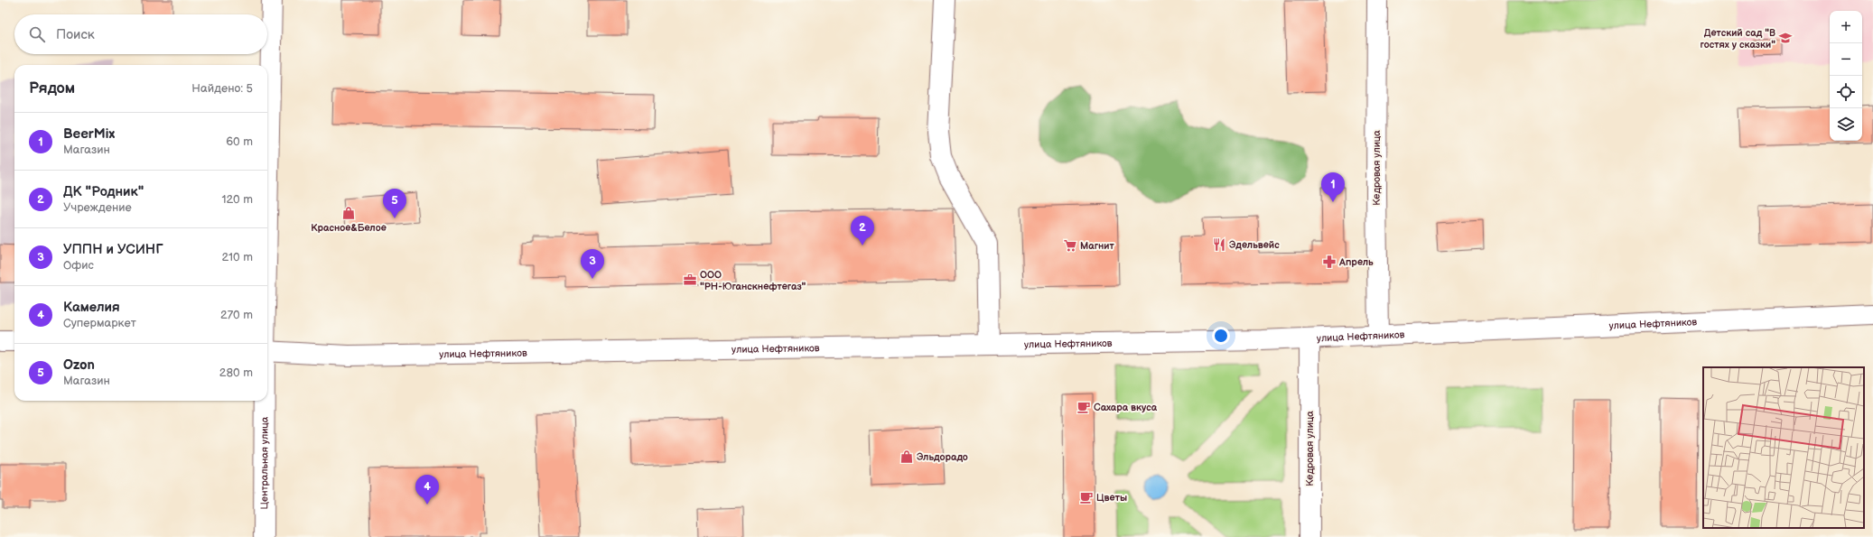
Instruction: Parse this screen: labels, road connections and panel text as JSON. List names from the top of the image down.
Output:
{
  "streets": {
    "street": ["Кедровая улица", "улица Нефтяников", "Центральная улица"]
  },
  "crossings": [
    ["Кедровая улица", "улица Нефтяников"]
  ],
  "places": {
    "school or university": ["Детский сад \"В гостях у сказки\""],
    "shop": ["Красное&Белое", "Эльдорадо"],
    "restaurant": ["Эдельвейс"],
    "supermarket": ["Магнит"],
    "pharmacy": ["Апрель"],
    "office": ["ООО \"РН-Юганскнефтегаз\""],
    "cafe": ["Сахара вкуса", "Цветы"]
  },
  "page": {
    "map_buttons": ["+", "−"],
    "search": "Поиск",
    "heading": ["Рядом", "Найдено: 5"],
    "list": [
      {
        "mark": "1",
        "name": "BeerMix",
        "note": "Магазин",
        "value": "60 m"
      },
      {
        "mark": "2",
        "name": "ДК \"Родник\"",
        "note": "Учреждение",
        "value": "120 m"
      },
      {
        "mark": "3",
        "name": "УППН и УСИНГ",
        "note": "Офис",
        "value": "210 m"
      },
      {
        "mark": "4",
        "name": "Камелия",
        "note": "Супермаркет",
        "value": "270 m"
      },
      {
        "mark": "5",
        "name": "Ozon",
        "note": "Магазин",
        "value": "280 m"
      }
    ],
    "pins": [
      "1",
      "5",
      "2",
      "3",
      "4"
    ]
  }
}
